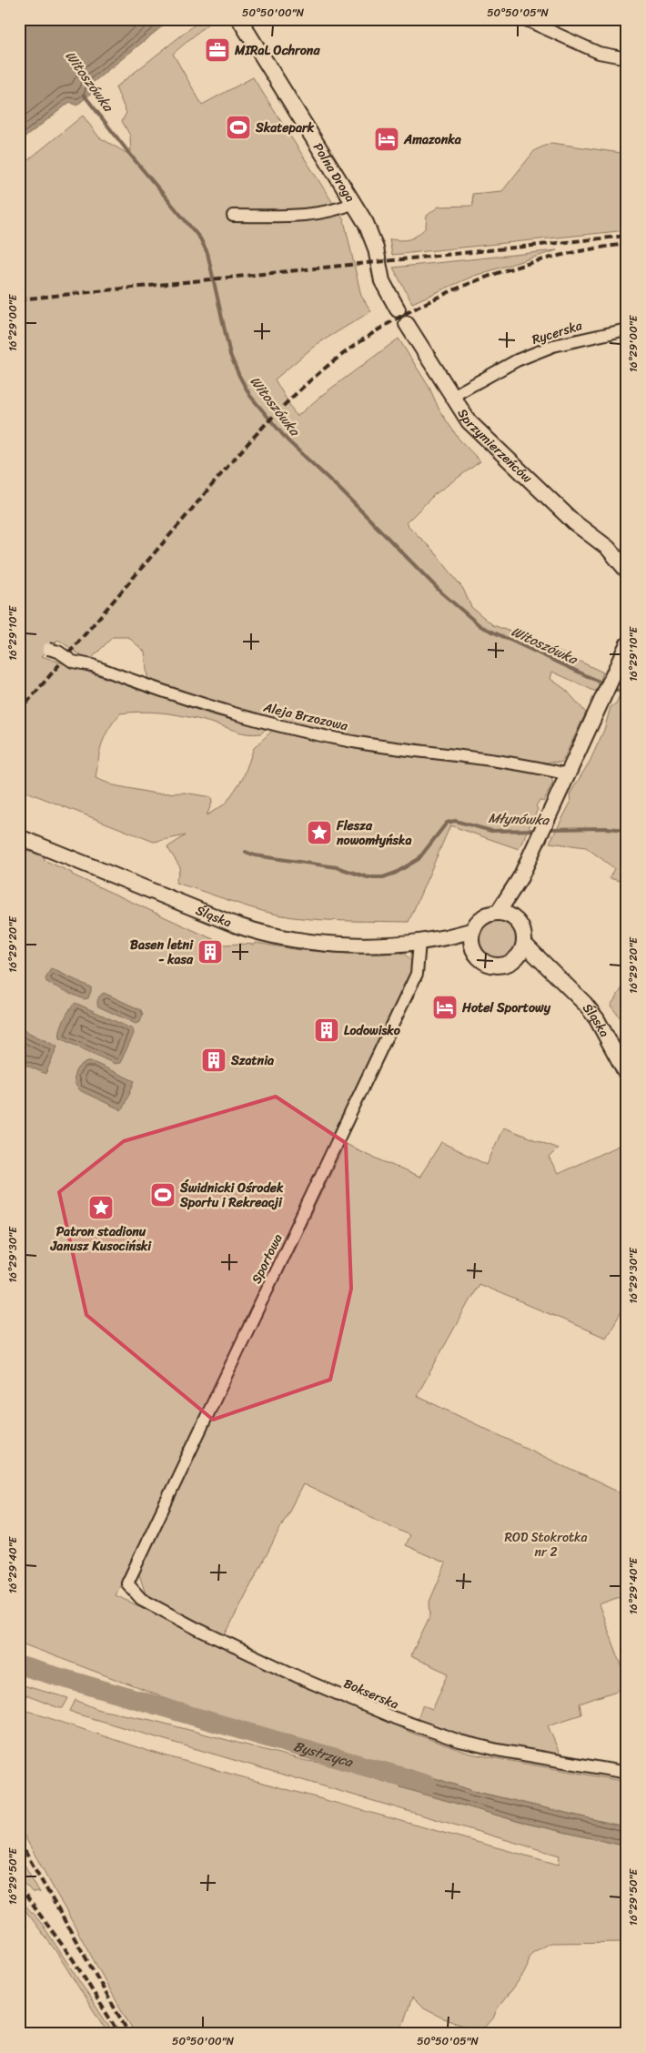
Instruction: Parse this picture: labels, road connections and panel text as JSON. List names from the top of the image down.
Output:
{
  "streets": {
    "street": [
      "Polna Droga",
      "Rycerska",
      "Sprzymierzeńców",
      "Aleja Brzozowa",
      "Śląska",
      "Sportowa",
      "Bokserska"
    ]
  },
  "crossings": [
    ["Rycerska", "Sprzymierzeńców"],
    ["Śląska", "Sportowa"],
    ["Sportowa", "Bokserska"]
  ],
  "water": ["Witoszówka", "Młynówka", "Bystrzyca"],
  "parks": ["ROD Stokrotka nr 2"],
  "places": {
    "office": ["MIRaL Ochrona"],
    "sports": ["Skatepark", "Świdnicki Ośrodek Sportu i Rekreacji"],
    "hotel": ["Amazonka", "Hotel Sportowy"],
    "place": ["Flesza nowomłyńska", "Patron stadionu Janusz Kusociński"],
    "building": ["Basen letni - kasa", "Lodowisko", "Szatnia"]
  },
  "coordinates": [
    "50°50'00\"N",
    "50°50'05\"N",
    "16°29'00\"E",
    "16°29'10\"E",
    "16°29'20\"E",
    "16°29'30\"E",
    "16°29'40\"E",
    "16°29'50\"E"
  ]
}
